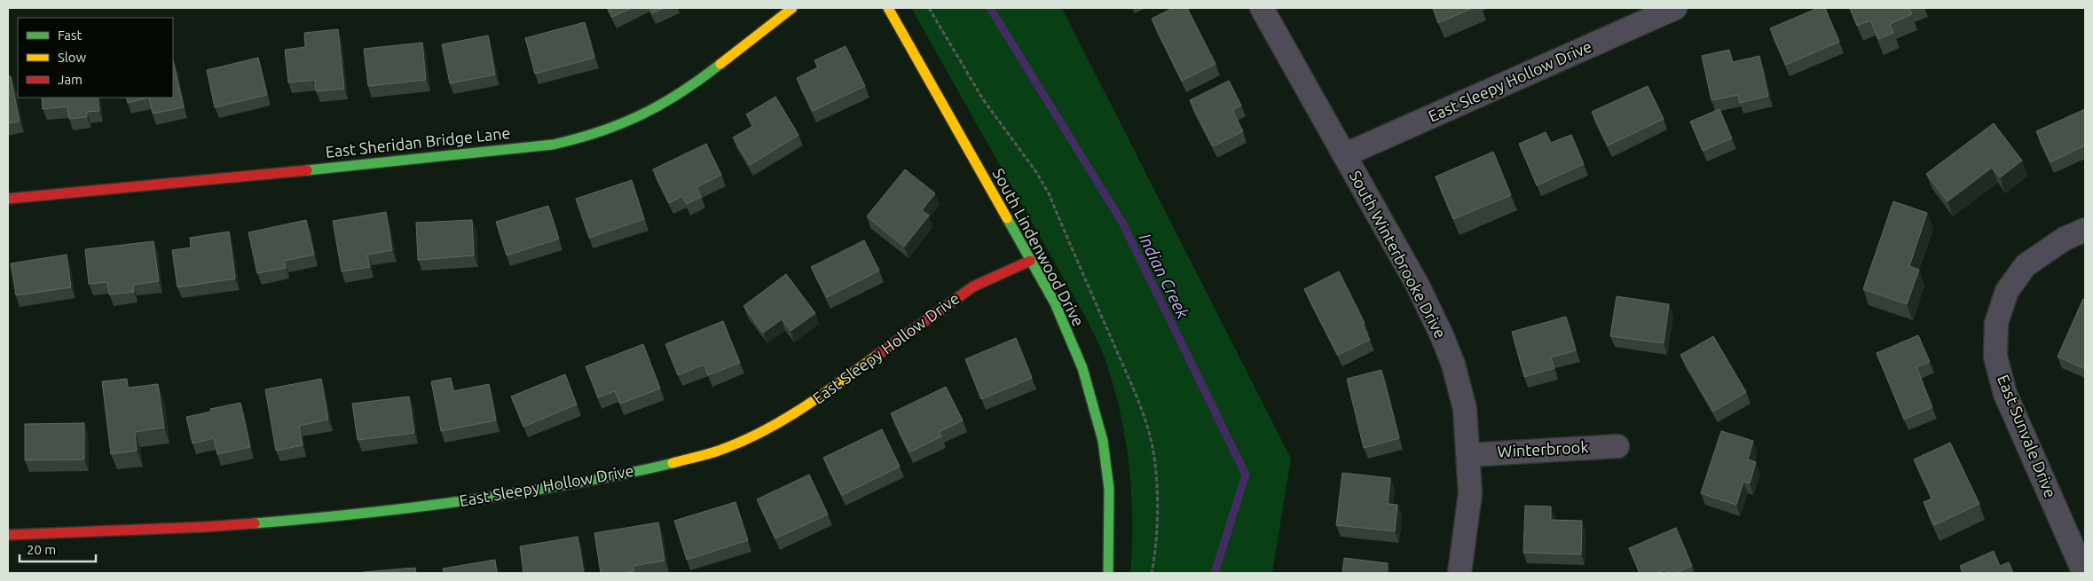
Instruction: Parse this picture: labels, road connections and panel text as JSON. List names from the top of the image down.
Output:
{
  "streets": {
    "street": [
      "East Sleepy Hollow Drive",
      "East Sheridan Bridge Lane",
      "South Lindenwood Drive",
      "South Winterbrooke Drive",
      "East Sunvale Drive",
      "Winterbrook"
    ]
  },
  "crossings": [
    ["East Sleepy Hollow Drive", "South Lindenwood Drive"],
    ["East Sleepy Hollow Drive", "South Winterbrooke Drive"],
    ["South Winterbrooke Drive", "Winterbrook"]
  ],
  "water": ["Indian Creek"],
  "legend": ["Fast", "Slow", "Jam"],
  "scale_bar": "20 m"
}
